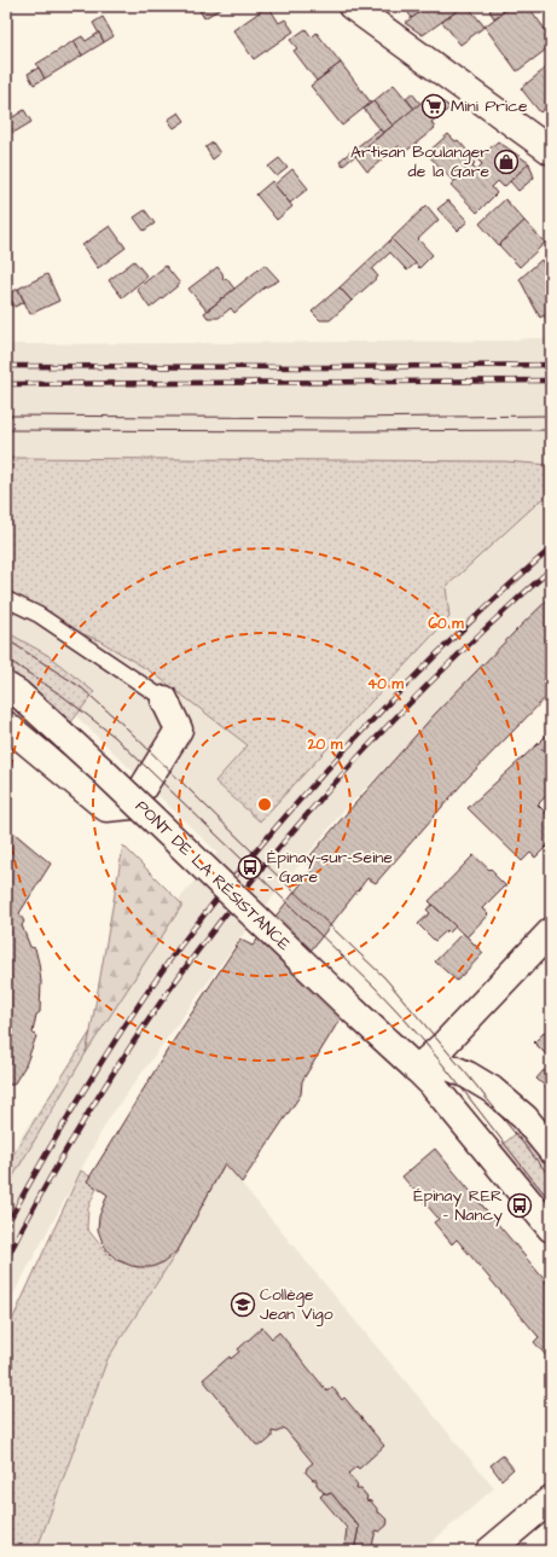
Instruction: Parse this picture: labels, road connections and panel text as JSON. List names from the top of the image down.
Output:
{
  "streets": {
    "street": ["PONT DE LA RÉSISTANCE"]
  },
  "places": {
    "supermarket": ["Mini Price"],
    "shop": ["Artisan Boulanger de la Gare"],
    "bus stop": ["Épinay-sur-Seine - Gare", "Épinay RER - Nancy"],
    "school or university": ["Collège Jean Vigo"]
  },
  "rings": ["60 m", "40 m", "20 m"]
}
